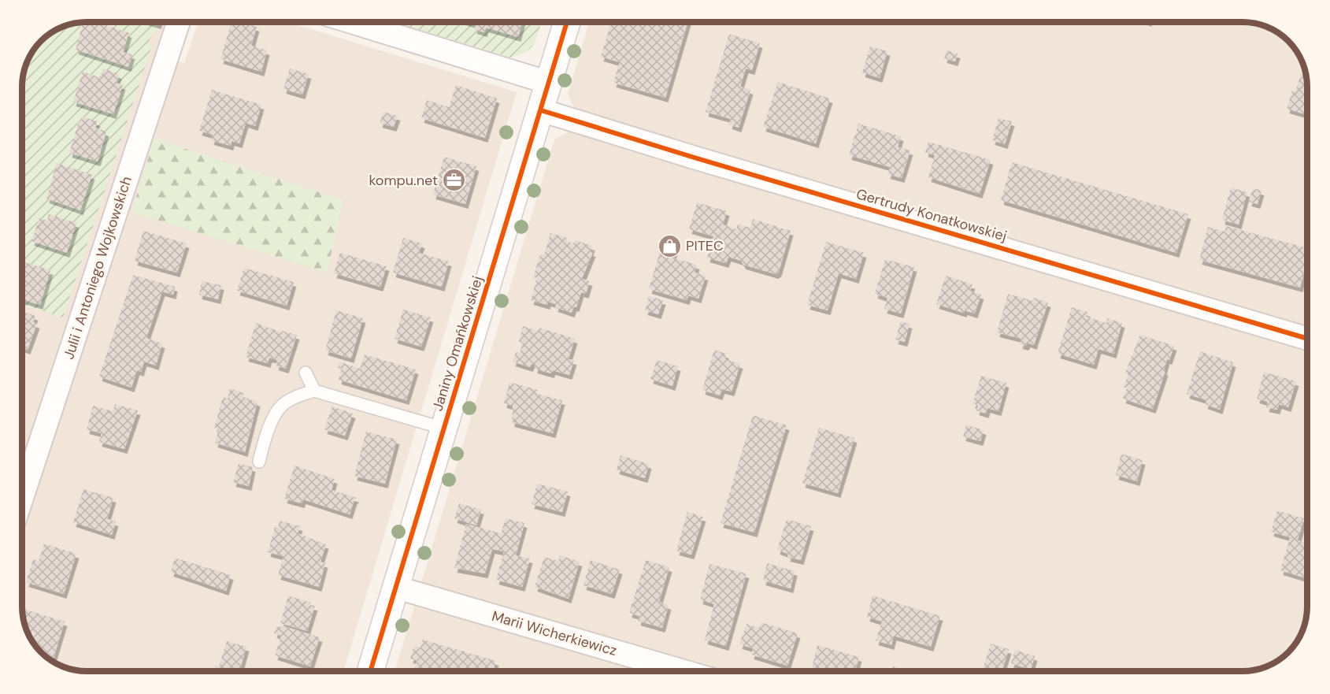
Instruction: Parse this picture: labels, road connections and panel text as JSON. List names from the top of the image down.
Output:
{
  "streets": {
    "street": [
      "Gertrudy Konatkowskiej",
      "Julii i Antoniego Wojkowskich",
      "Janiny Omańkowskiej",
      "Marii Wicherkiewicz"
    ]
  },
  "crossings": [
    ["Gertrudy Konatkowskiej", "Janiny Omańkowskiej"],
    ["Janiny Omańkowskiej", "Marii Wicherkiewicz"]
  ],
  "places": {
    "office": ["kompu.net"],
    "shop": ["PITEC"]
  }
}
